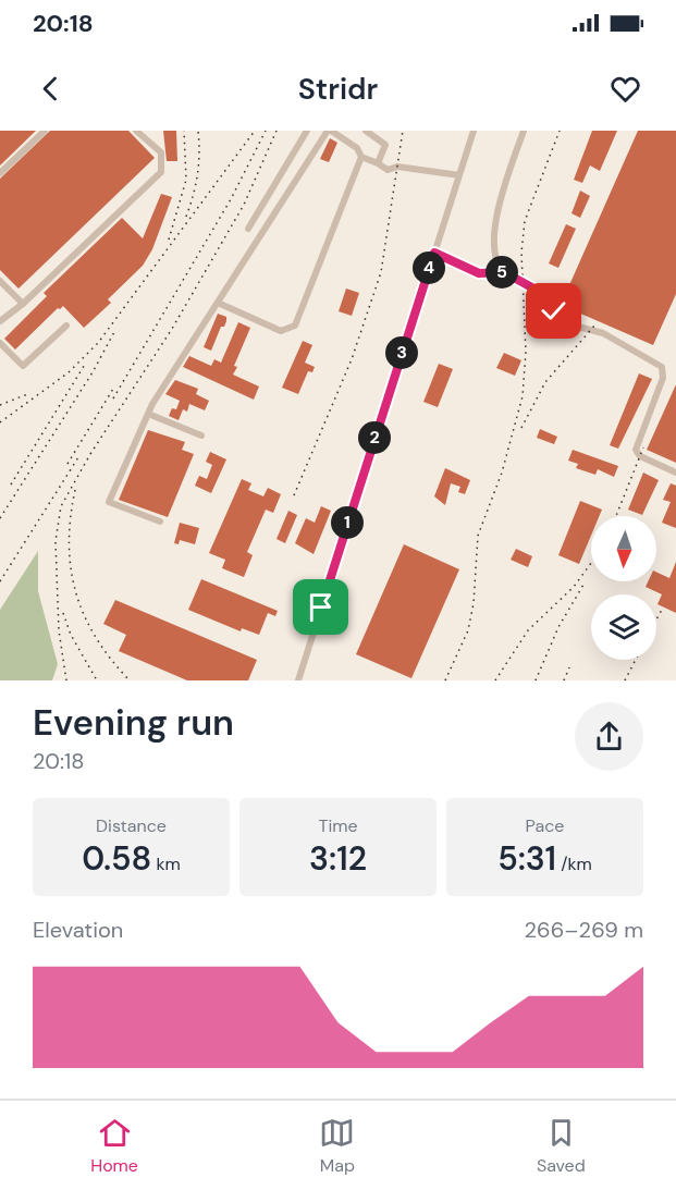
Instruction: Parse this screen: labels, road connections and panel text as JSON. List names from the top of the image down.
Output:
{
  "north": "bottom",
  "page": {
    "status": "20:18",
    "header": "Stridr",
    "pins": [
      "4",
      "5",
      "3",
      "2",
      "1"
    ],
    "heading": ["Evening run", "20:18"],
    "stats": [
      ["Distance", "0.58 km"],
      ["Time", "3:12"],
      ["Pace", "5:31 /km"]
    ],
    "chart": ["Elevation", "266–269 m"],
    "tabs": ["Home", "Map", "Saved"]
  }
}
